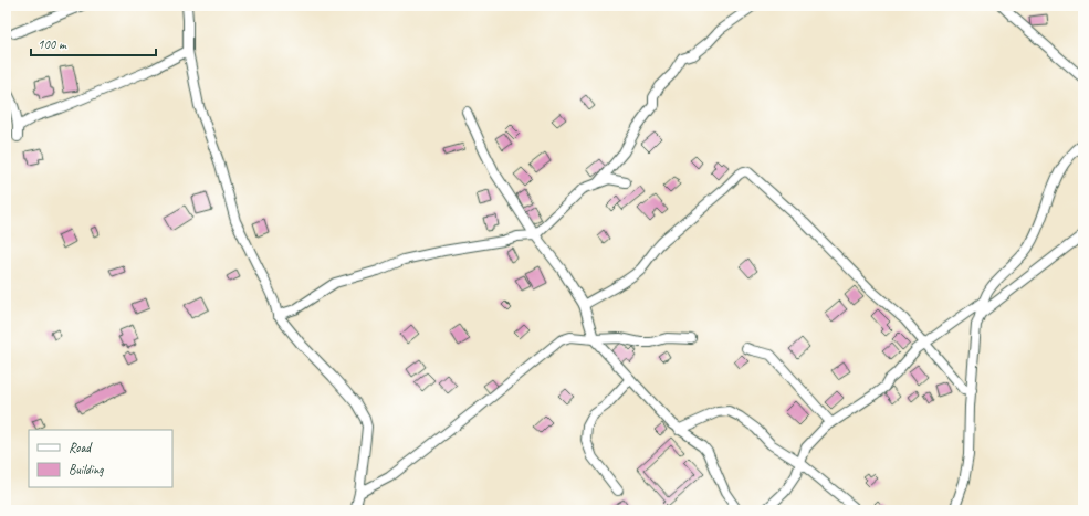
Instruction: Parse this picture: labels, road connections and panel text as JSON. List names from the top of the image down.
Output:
{
  "legend": ["Road", "Building"],
  "scale_bar": "100 m"
}
